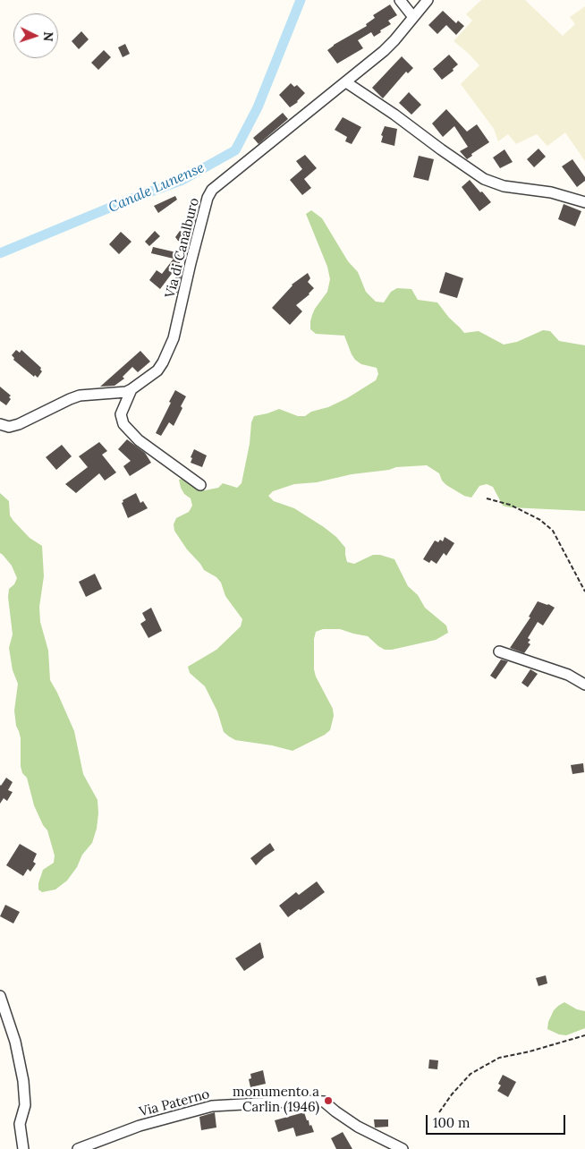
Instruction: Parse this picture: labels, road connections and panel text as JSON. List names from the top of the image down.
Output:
{
  "streets": {
    "street": ["Via di Canalburo", "Via Paterno"]
  },
  "water": ["Canale Lunense"],
  "places": ["monumento a Carlin (1946)"],
  "scale_bar": "100 m",
  "north": "right"
}
